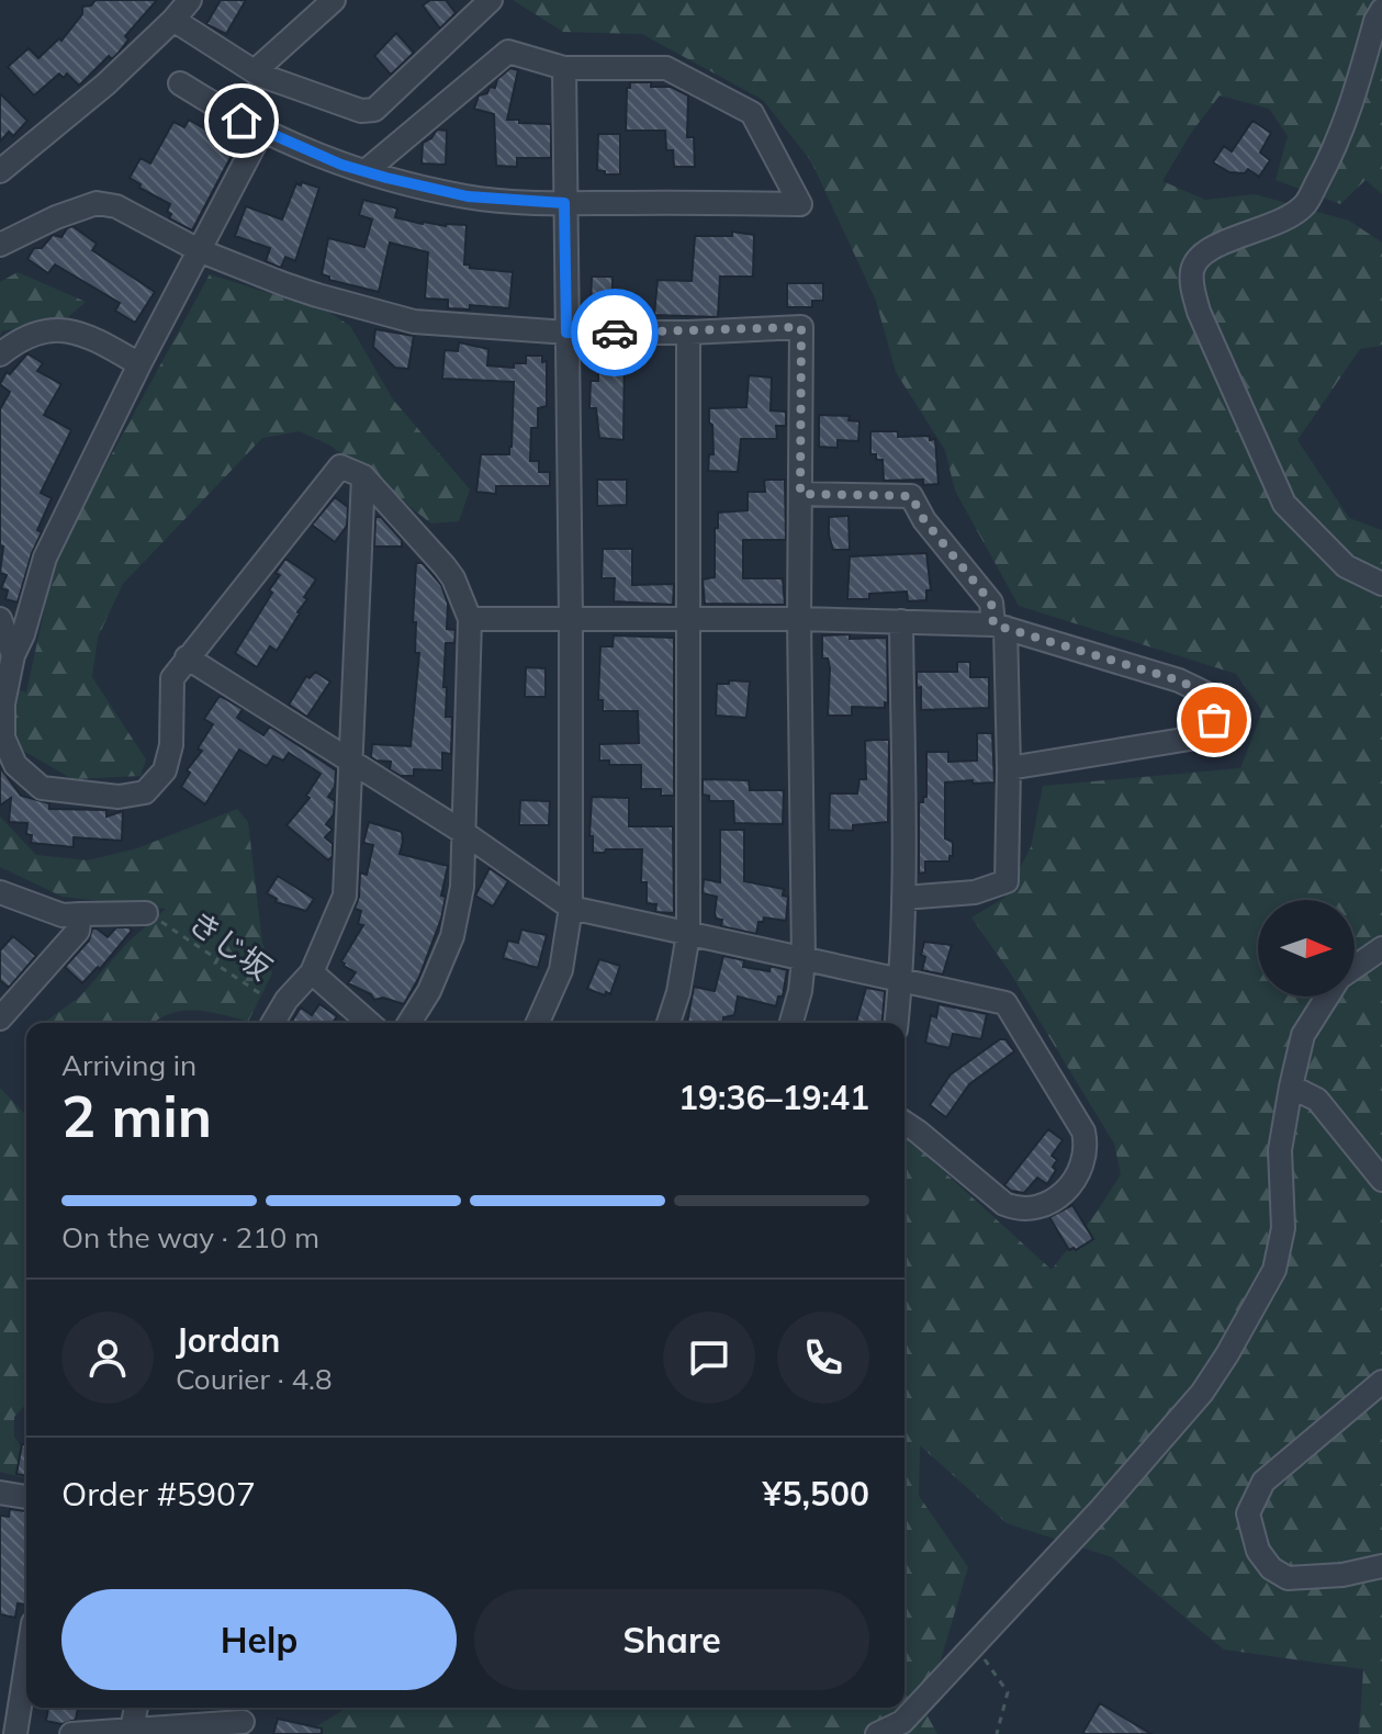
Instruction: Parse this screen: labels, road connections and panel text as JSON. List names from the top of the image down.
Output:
{
  "streets": {
    "path": ["きじ坂"]
  },
  "north": "right",
  "page": {
    "heading": ["2 min", "Arriving in", "19:36–19:41"],
    "panel": [
      "Jordan",
      "Courier · 4.8",
      "Order #5907",
      "¥5,500"
    ],
    "bar": "On the way · 210 m",
    "buttons": ["Help", "Share"]
  }
}
